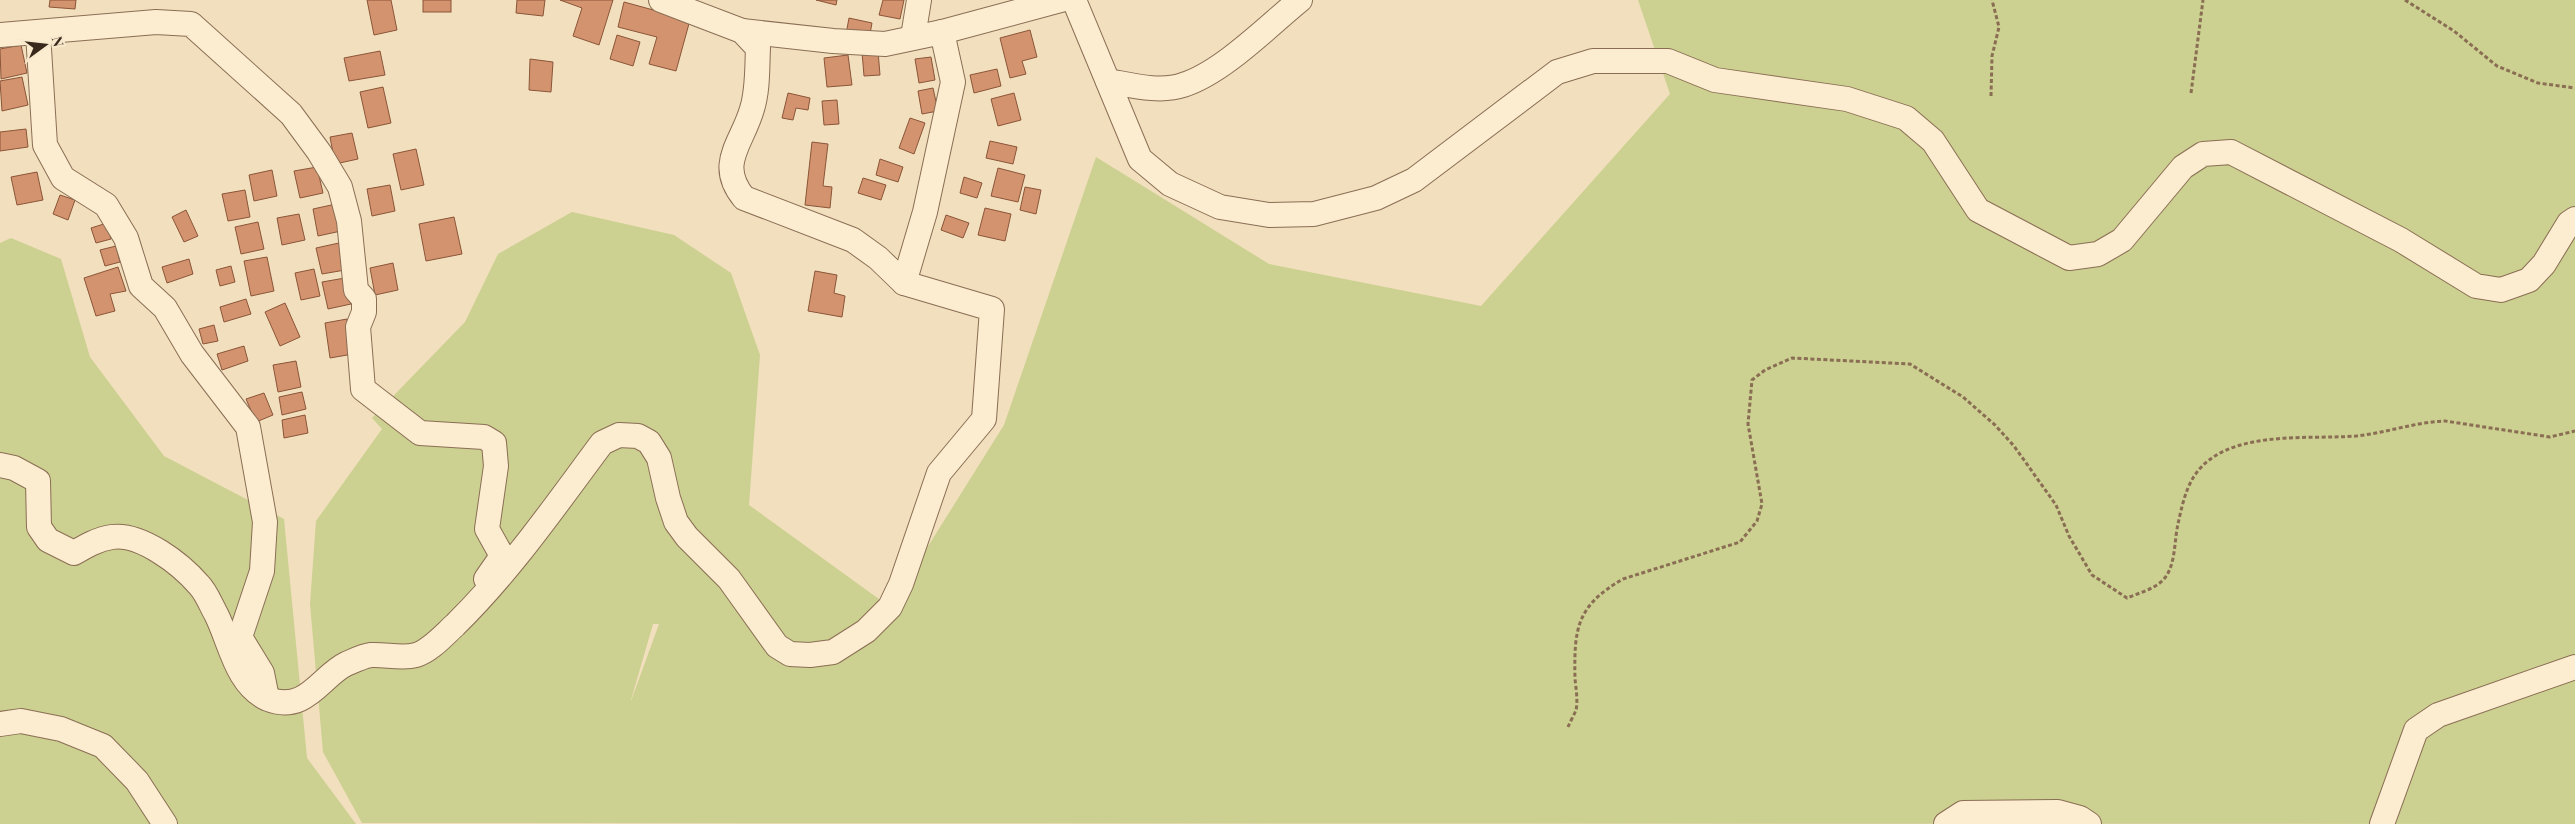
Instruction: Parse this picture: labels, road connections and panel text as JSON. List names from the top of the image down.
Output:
{
  "north": "right"
}
